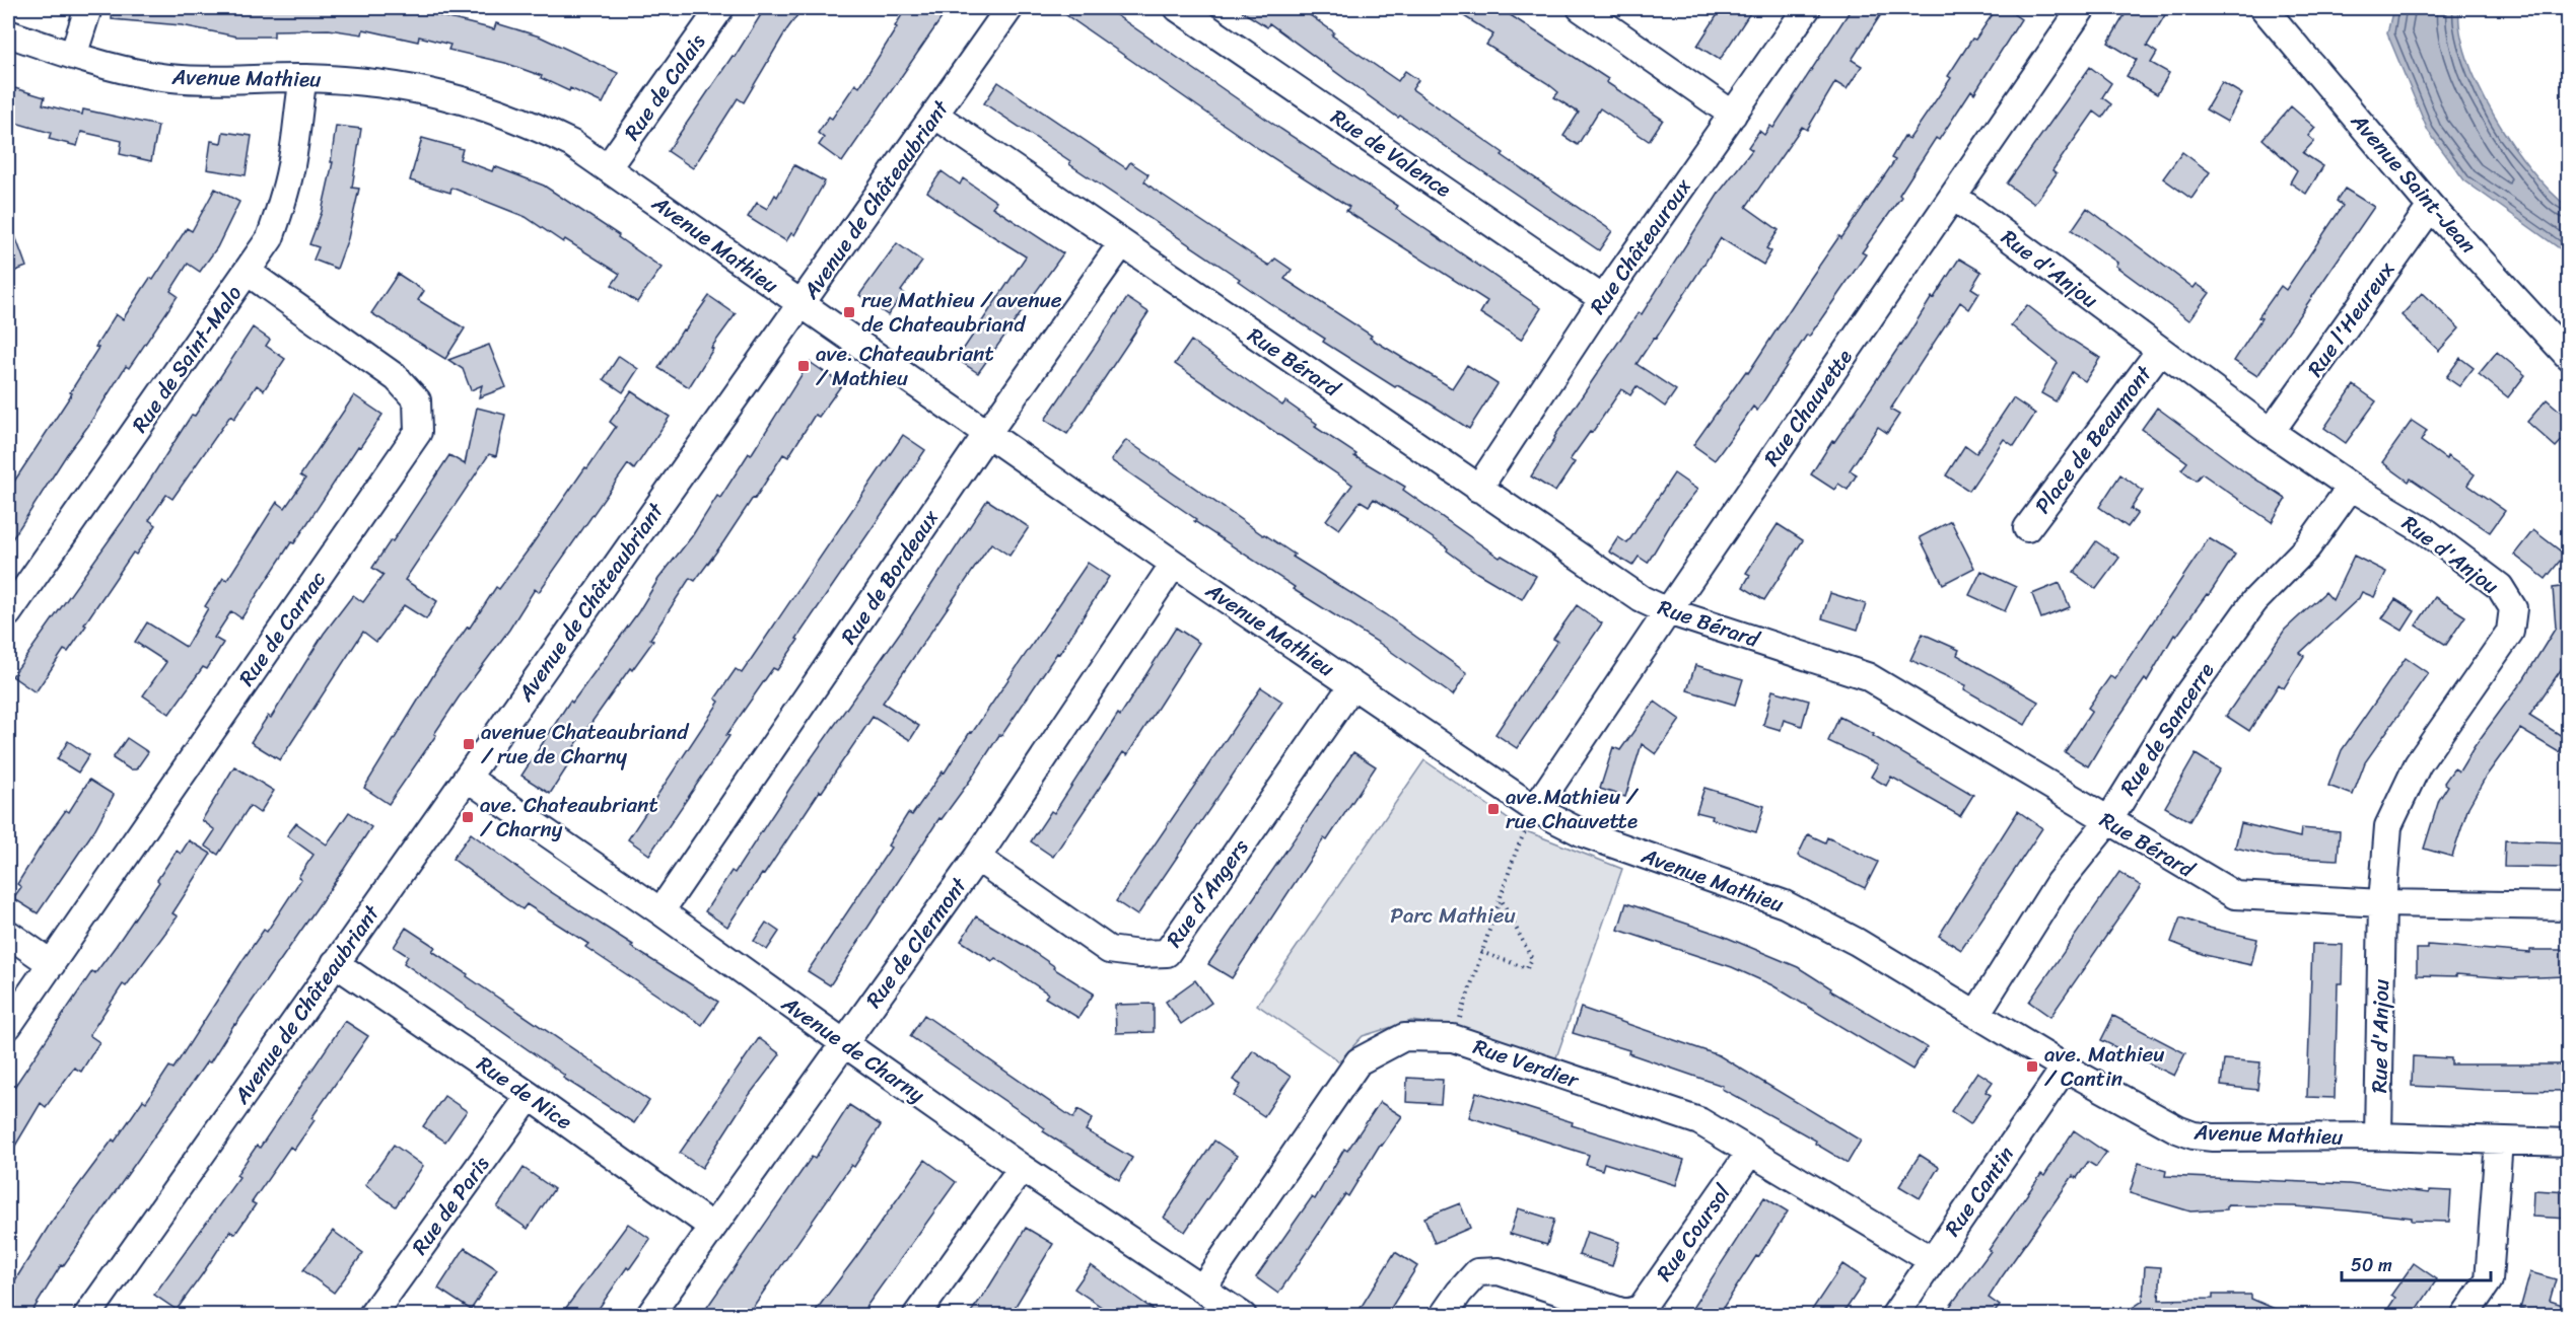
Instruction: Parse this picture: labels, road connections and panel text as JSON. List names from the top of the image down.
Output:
{
  "streets": {
    "street": [
      "Avenue Mathieu",
      "Rue de Calais",
      "Rue de Valence",
      "Avenue Saint-Jean",
      "Avenue de Châteaubriant",
      "Rue Châteauroux",
      "Rue d'Anjou",
      "Rue l'Heureux",
      "Rue de Saint-Malo",
      "Rue Bérard",
      "Rue Chauvette",
      "Place de Beaumont",
      "Rue de Bordeaux",
      "Rue de Carnac",
      "Rue de Sancerre",
      "Rue d'Angers",
      "Rue de Clermont",
      "Avenue de Charny",
      "Rue Verdier",
      "Rue de Nice",
      "Rue Cantin",
      "Rue de Paris",
      "Rue Coursol"
    ]
  },
  "crossings": [
    ["Avenue Mathieu", "Rue de Calais"],
    ["Avenue Mathieu", "Avenue de Châteaubriant"],
    ["Avenue Mathieu", "Rue d'Anjou"],
    ["Avenue Mathieu", "Rue de Saint-Malo"],
    ["Avenue Mathieu", "Rue Chauvette"],
    ["Avenue Mathieu", "Rue de Bordeaux"],
    ["Avenue Mathieu", "Rue de Sancerre"],
    ["Avenue Mathieu", "Rue d'Angers"],
    ["Avenue Mathieu", "Rue de Clermont"],
    ["Avenue Mathieu", "Rue Cantin"],
    ["Rue de Valence", "Rue Châteauroux"],
    ["Avenue Saint-Jean", "Rue l'Heureux"],
    ["Avenue de Châteaubriant", "Rue Bérard"],
    ["Avenue de Châteaubriant", "Avenue de Charny"],
    ["Avenue de Châteaubriant", "Rue de Nice"],
    ["Rue Châteauroux", "Rue Bérard"],
    ["Rue d'Anjou", "Rue l'Heureux"],
    ["Rue d'Anjou", "Rue Bérard"],
    ["Rue d'Anjou", "Rue Chauvette"],
    ["Rue d'Anjou", "Place de Beaumont"],
    ["Rue d'Anjou", "Rue de Sancerre"],
    ["Rue de Saint-Malo", "Rue de Carnac"],
    ["Rue Bérard", "Rue Chauvette"],
    ["Rue Bérard", "Rue de Bordeaux"],
    ["Rue Bérard", "Rue de Sancerre"],
    ["Rue de Bordeaux", "Avenue de Charny"],
    ["Rue d'Angers", "Rue de Clermont"],
    ["Rue de Clermont", "Avenue de Charny"],
    ["Rue de Clermont", "Rue de Nice"],
    ["Avenue de Charny", "Rue Verdier"],
    ["Rue Verdier", "Rue Cantin"],
    ["Rue Verdier", "Rue Coursol"],
    ["Rue de Nice", "Rue de Paris"]
  ],
  "parks": ["Parc Mathieu"],
  "places": {
    "transit": [
      "rue Mathieu / avenue de Chateaubriand",
      "ave. Chateaubriant / Mathieu",
      "avenue Chateaubriand / rue de Charny",
      "ave.Mathieu / rue Chauvette",
      "ave. Chateaubriant / Charny",
      "ave. Mathieu / Cantin"
    ]
  },
  "scale_bar": "50 m"
}
